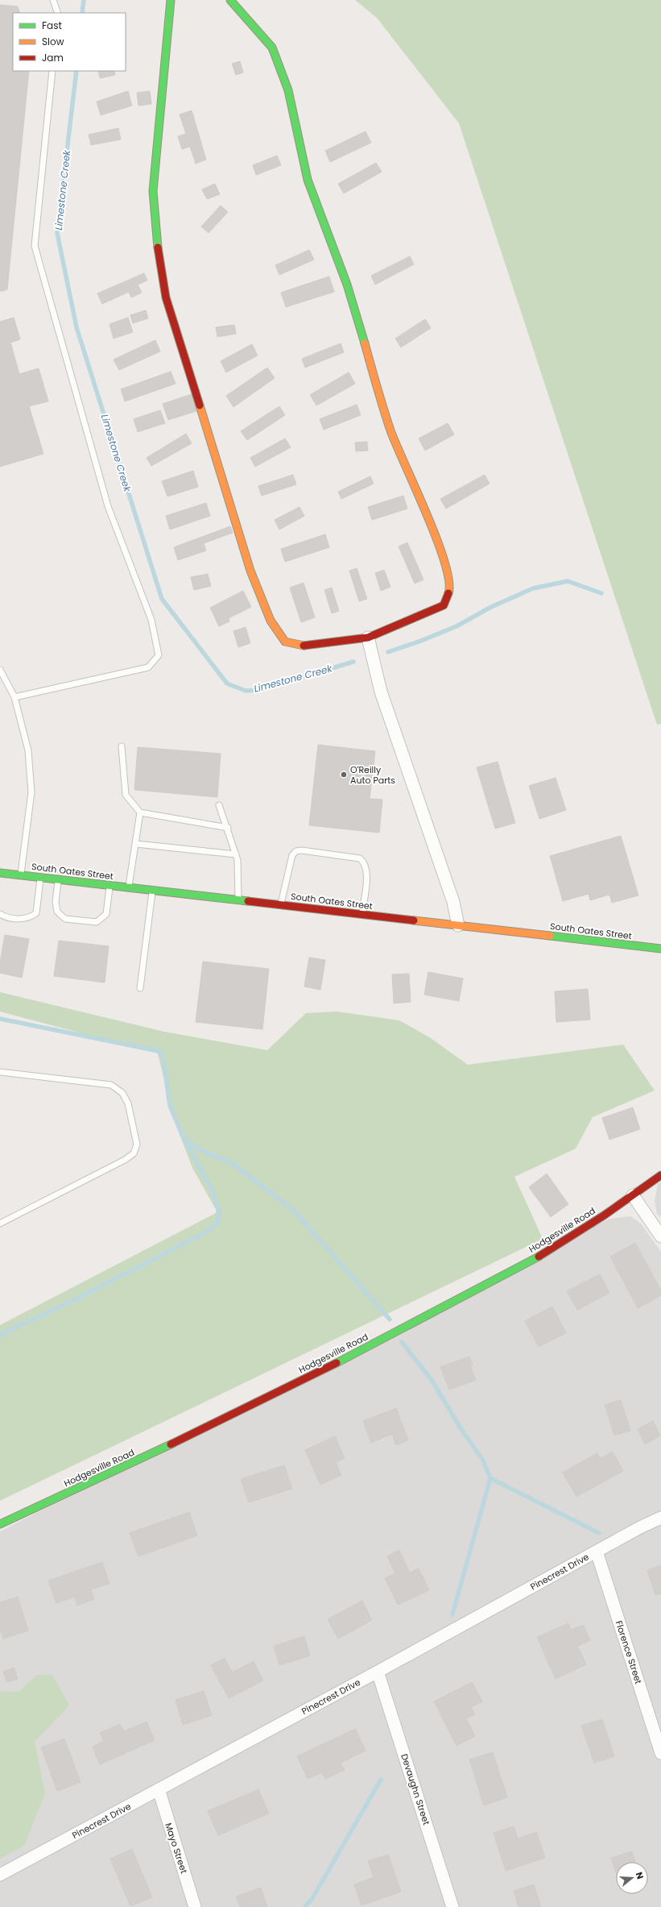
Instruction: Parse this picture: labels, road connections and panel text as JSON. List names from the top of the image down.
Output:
{
  "streets": {
    "street": [
      "South Oates Street",
      "Hodgesville Road",
      "Pinecrest Drive",
      "Florence Street",
      "Devaughn Street",
      "Mayo Street"
    ]
  },
  "crossings": [
    ["Pinecrest Drive", "Florence Street"],
    ["Pinecrest Drive", "Devaughn Street"],
    ["Pinecrest Drive", "Mayo Street"]
  ],
  "water": ["Limestone Creek"],
  "places": ["O'Reilly Auto Parts"],
  "legend": ["Fast", "Slow", "Jam"],
  "north": "right"
}
